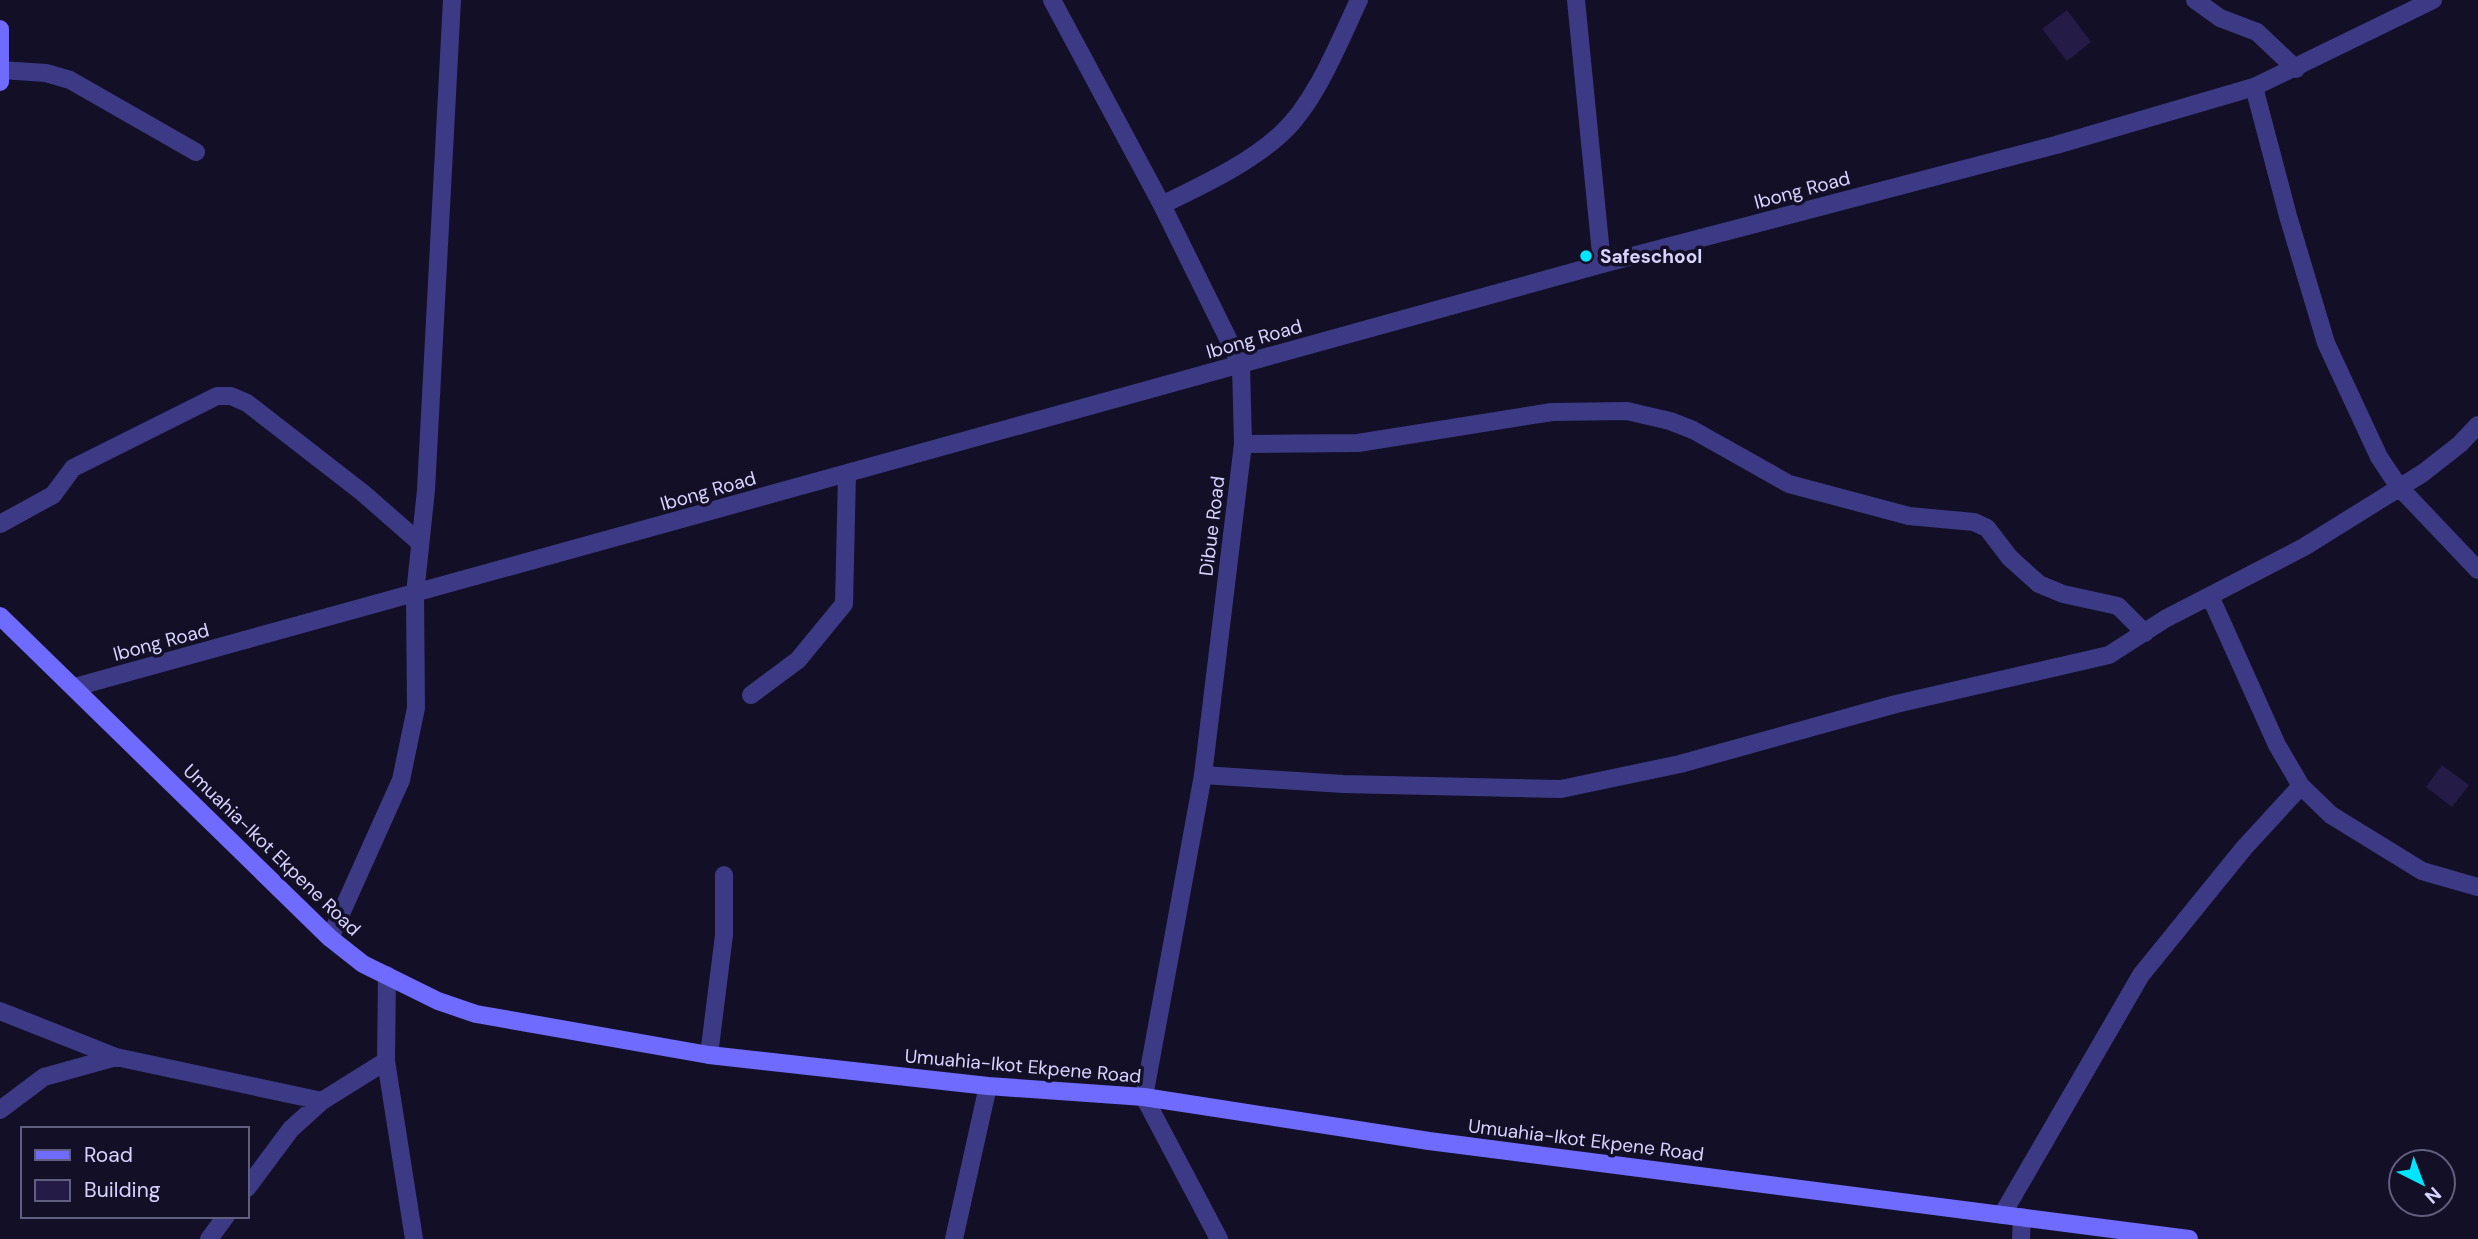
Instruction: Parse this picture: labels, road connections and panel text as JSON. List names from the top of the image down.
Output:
{
  "streets": {
    "main road": ["Umuahia-Ikot Ekpene Road"],
    "street": ["Ibong Road", "Dibue Road"]
  },
  "crossings": [
    ["Ibong Road", "Dibue Road"],
    ["Ibong Road", "Umuahia-Ikot Ekpene Road"],
    ["Dibue Road", "Umuahia-Ikot Ekpene Road"]
  ],
  "places": ["Safeschool"],
  "legend": ["Road", "Building"],
  "north": "bottom right"
}
